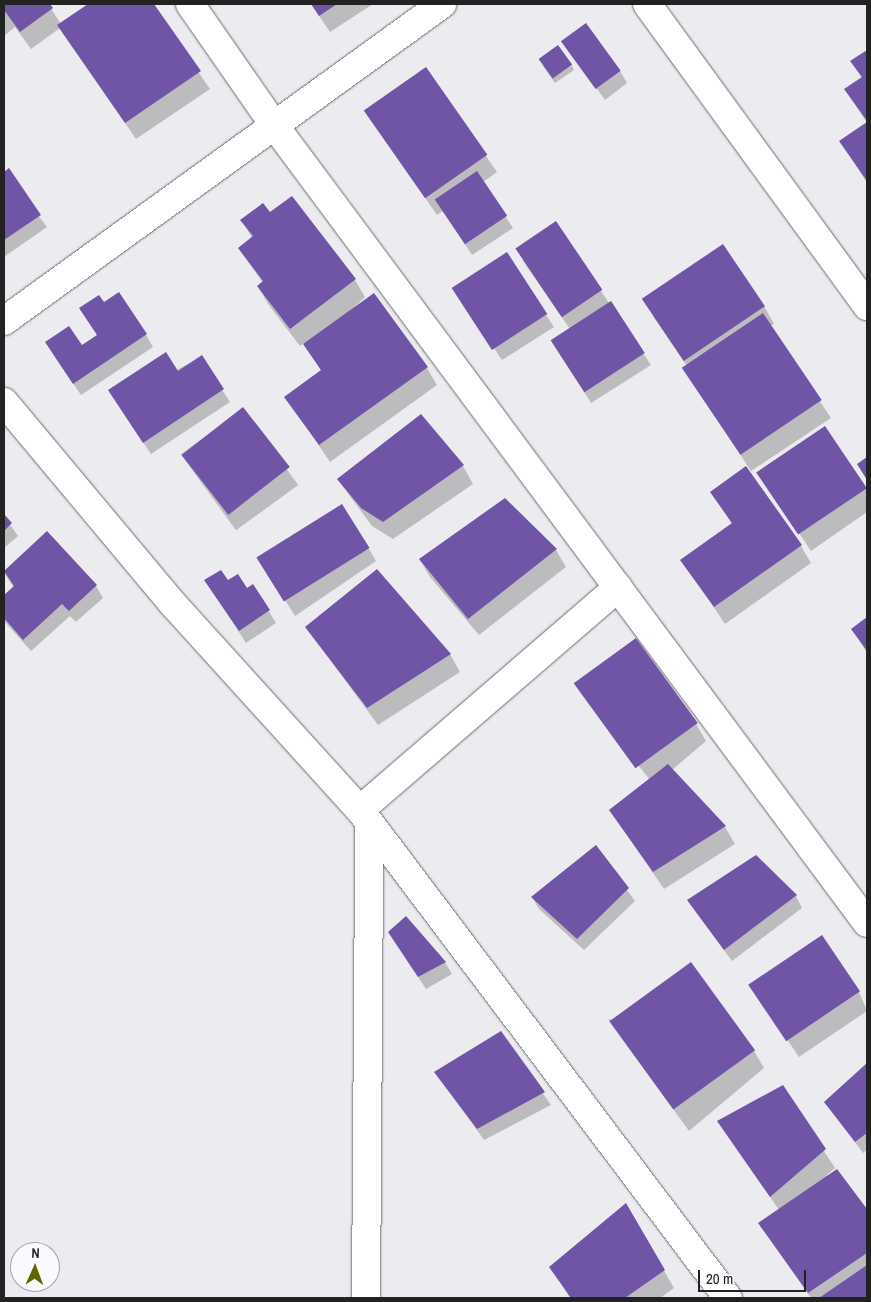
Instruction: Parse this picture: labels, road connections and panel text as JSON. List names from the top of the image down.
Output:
{
  "scale_bar": "20 m",
  "north": "top"
}
